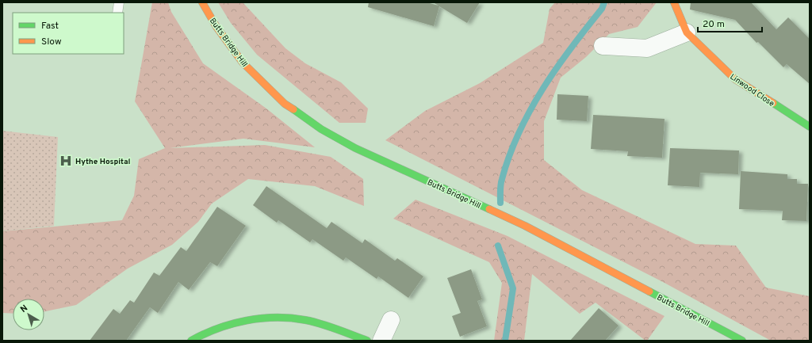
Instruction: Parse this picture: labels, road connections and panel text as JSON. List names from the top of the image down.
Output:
{
  "streets": {
    "street": ["Butts Bridge Hill", "Linwood Close"]
  },
  "places": {
    "hospital": ["Hythe Hospital"]
  },
  "legend": ["Fast", "Slow"],
  "scale_bar": "20 m",
  "north": "top left"
}
